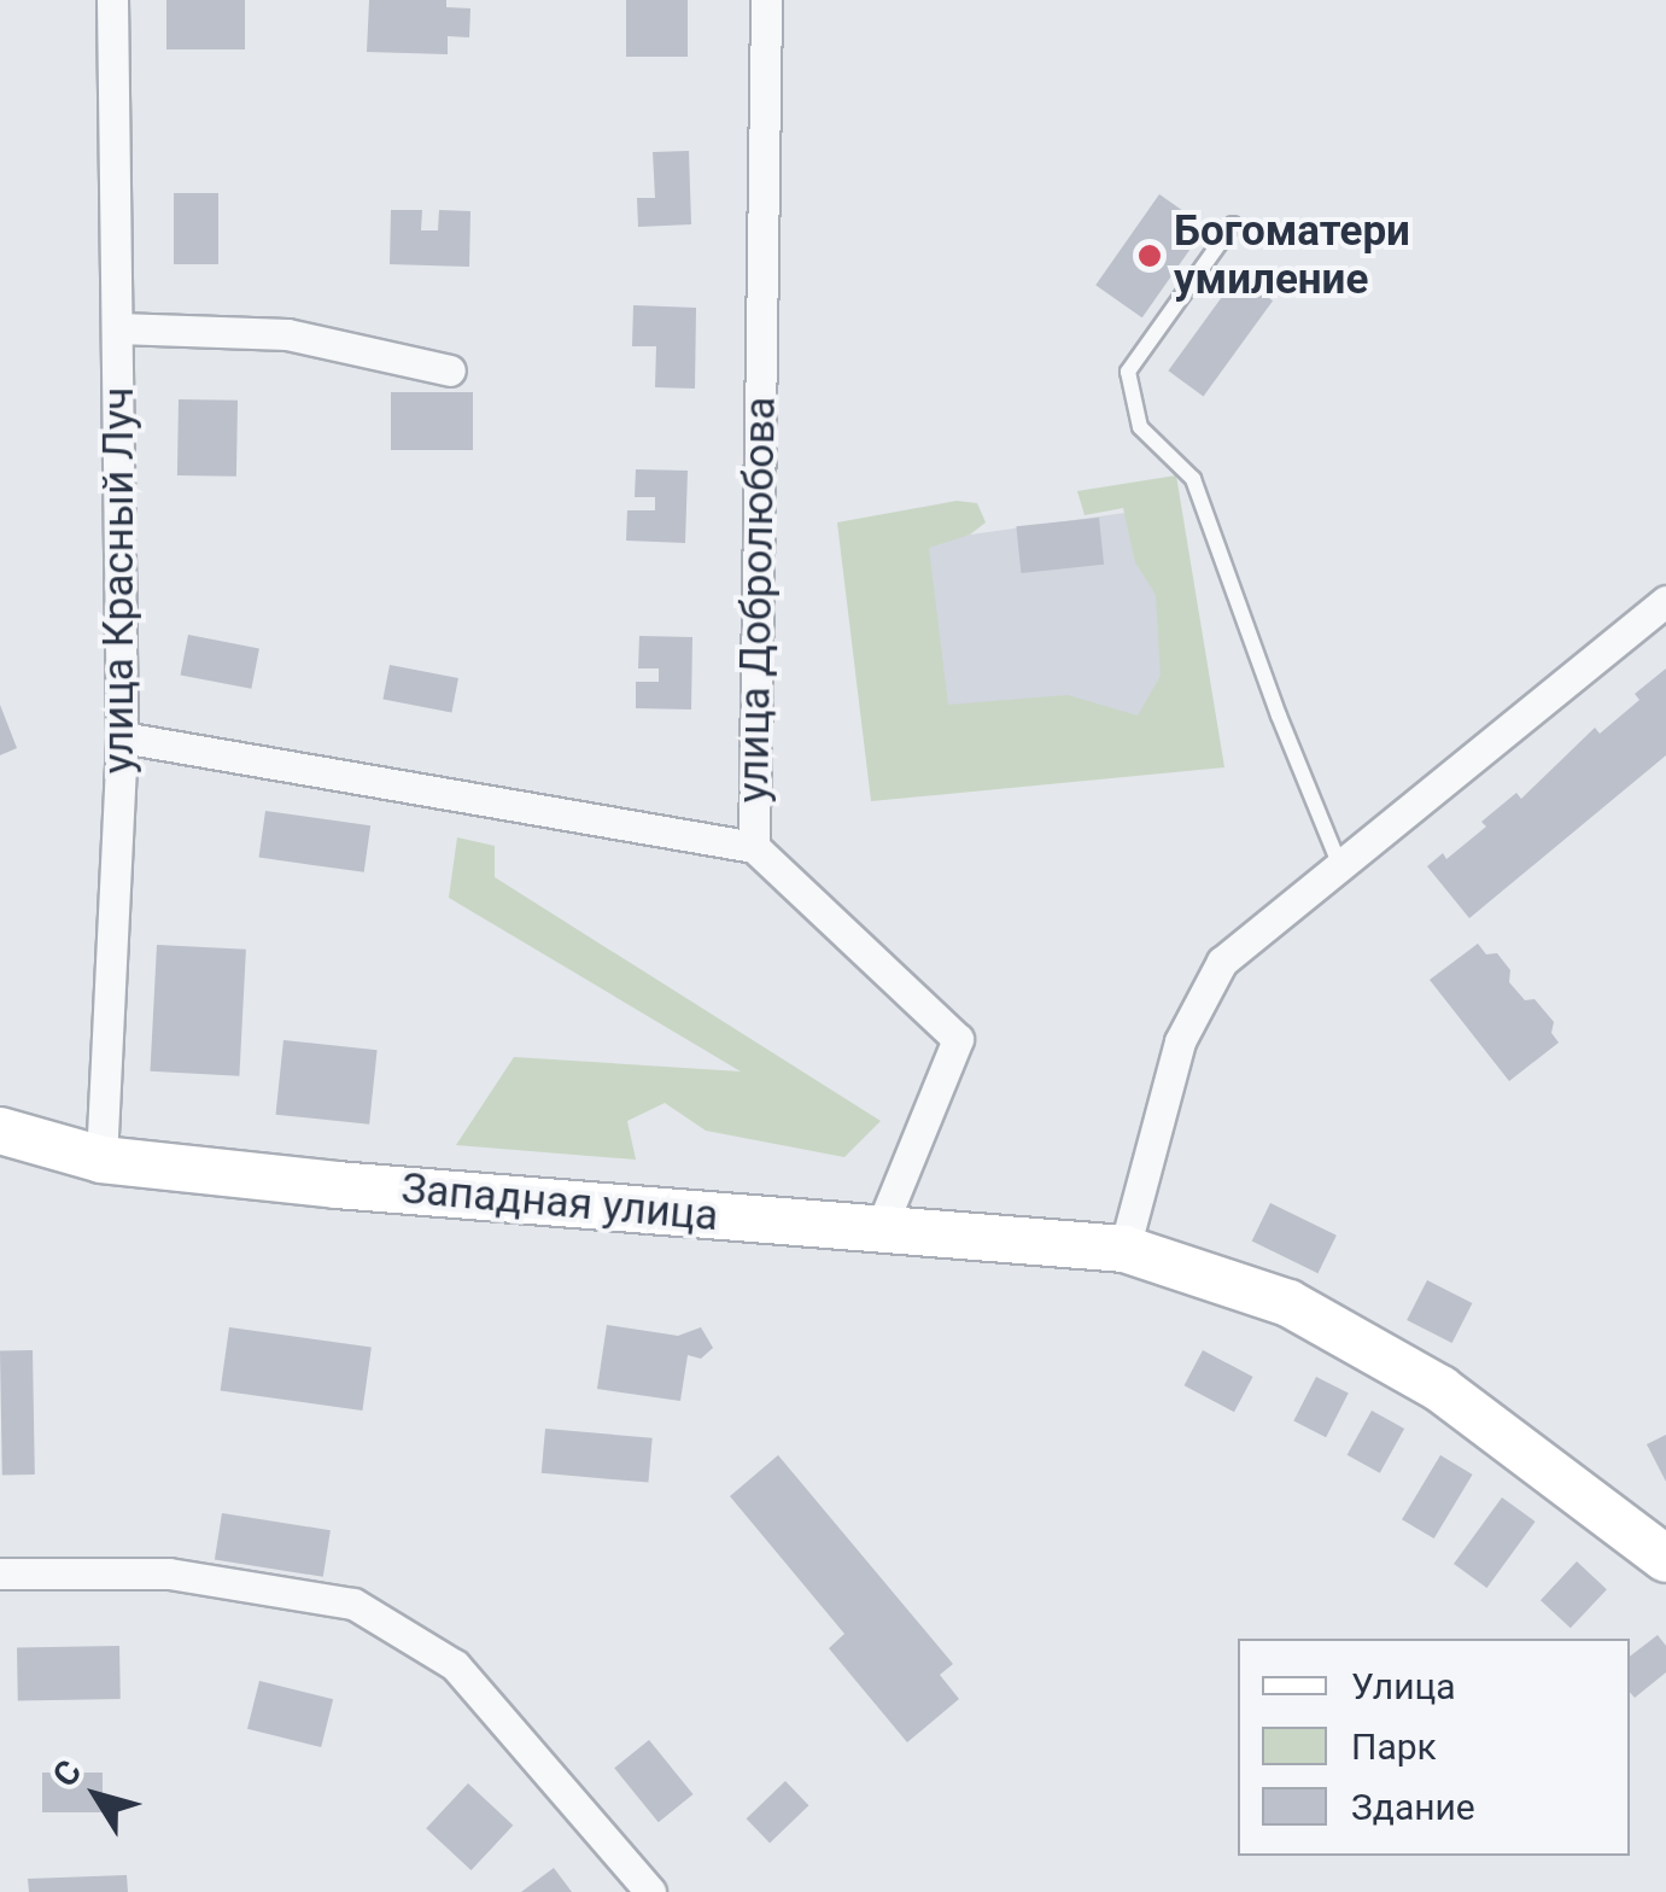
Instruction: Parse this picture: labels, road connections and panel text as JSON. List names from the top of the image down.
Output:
{
  "streets": {
    "street": ["улица Красный Луч", "улица Добролюбова", "Западная улица"]
  },
  "crossings": [
    ["улица Красный Луч", "улица Добролюбова"],
    ["улица Красный Луч", "Западная улица"]
  ],
  "places": ["Богоматери умиление"],
  "legend": ["Улица", "Парк", "Здание"],
  "north": "top left"
}
